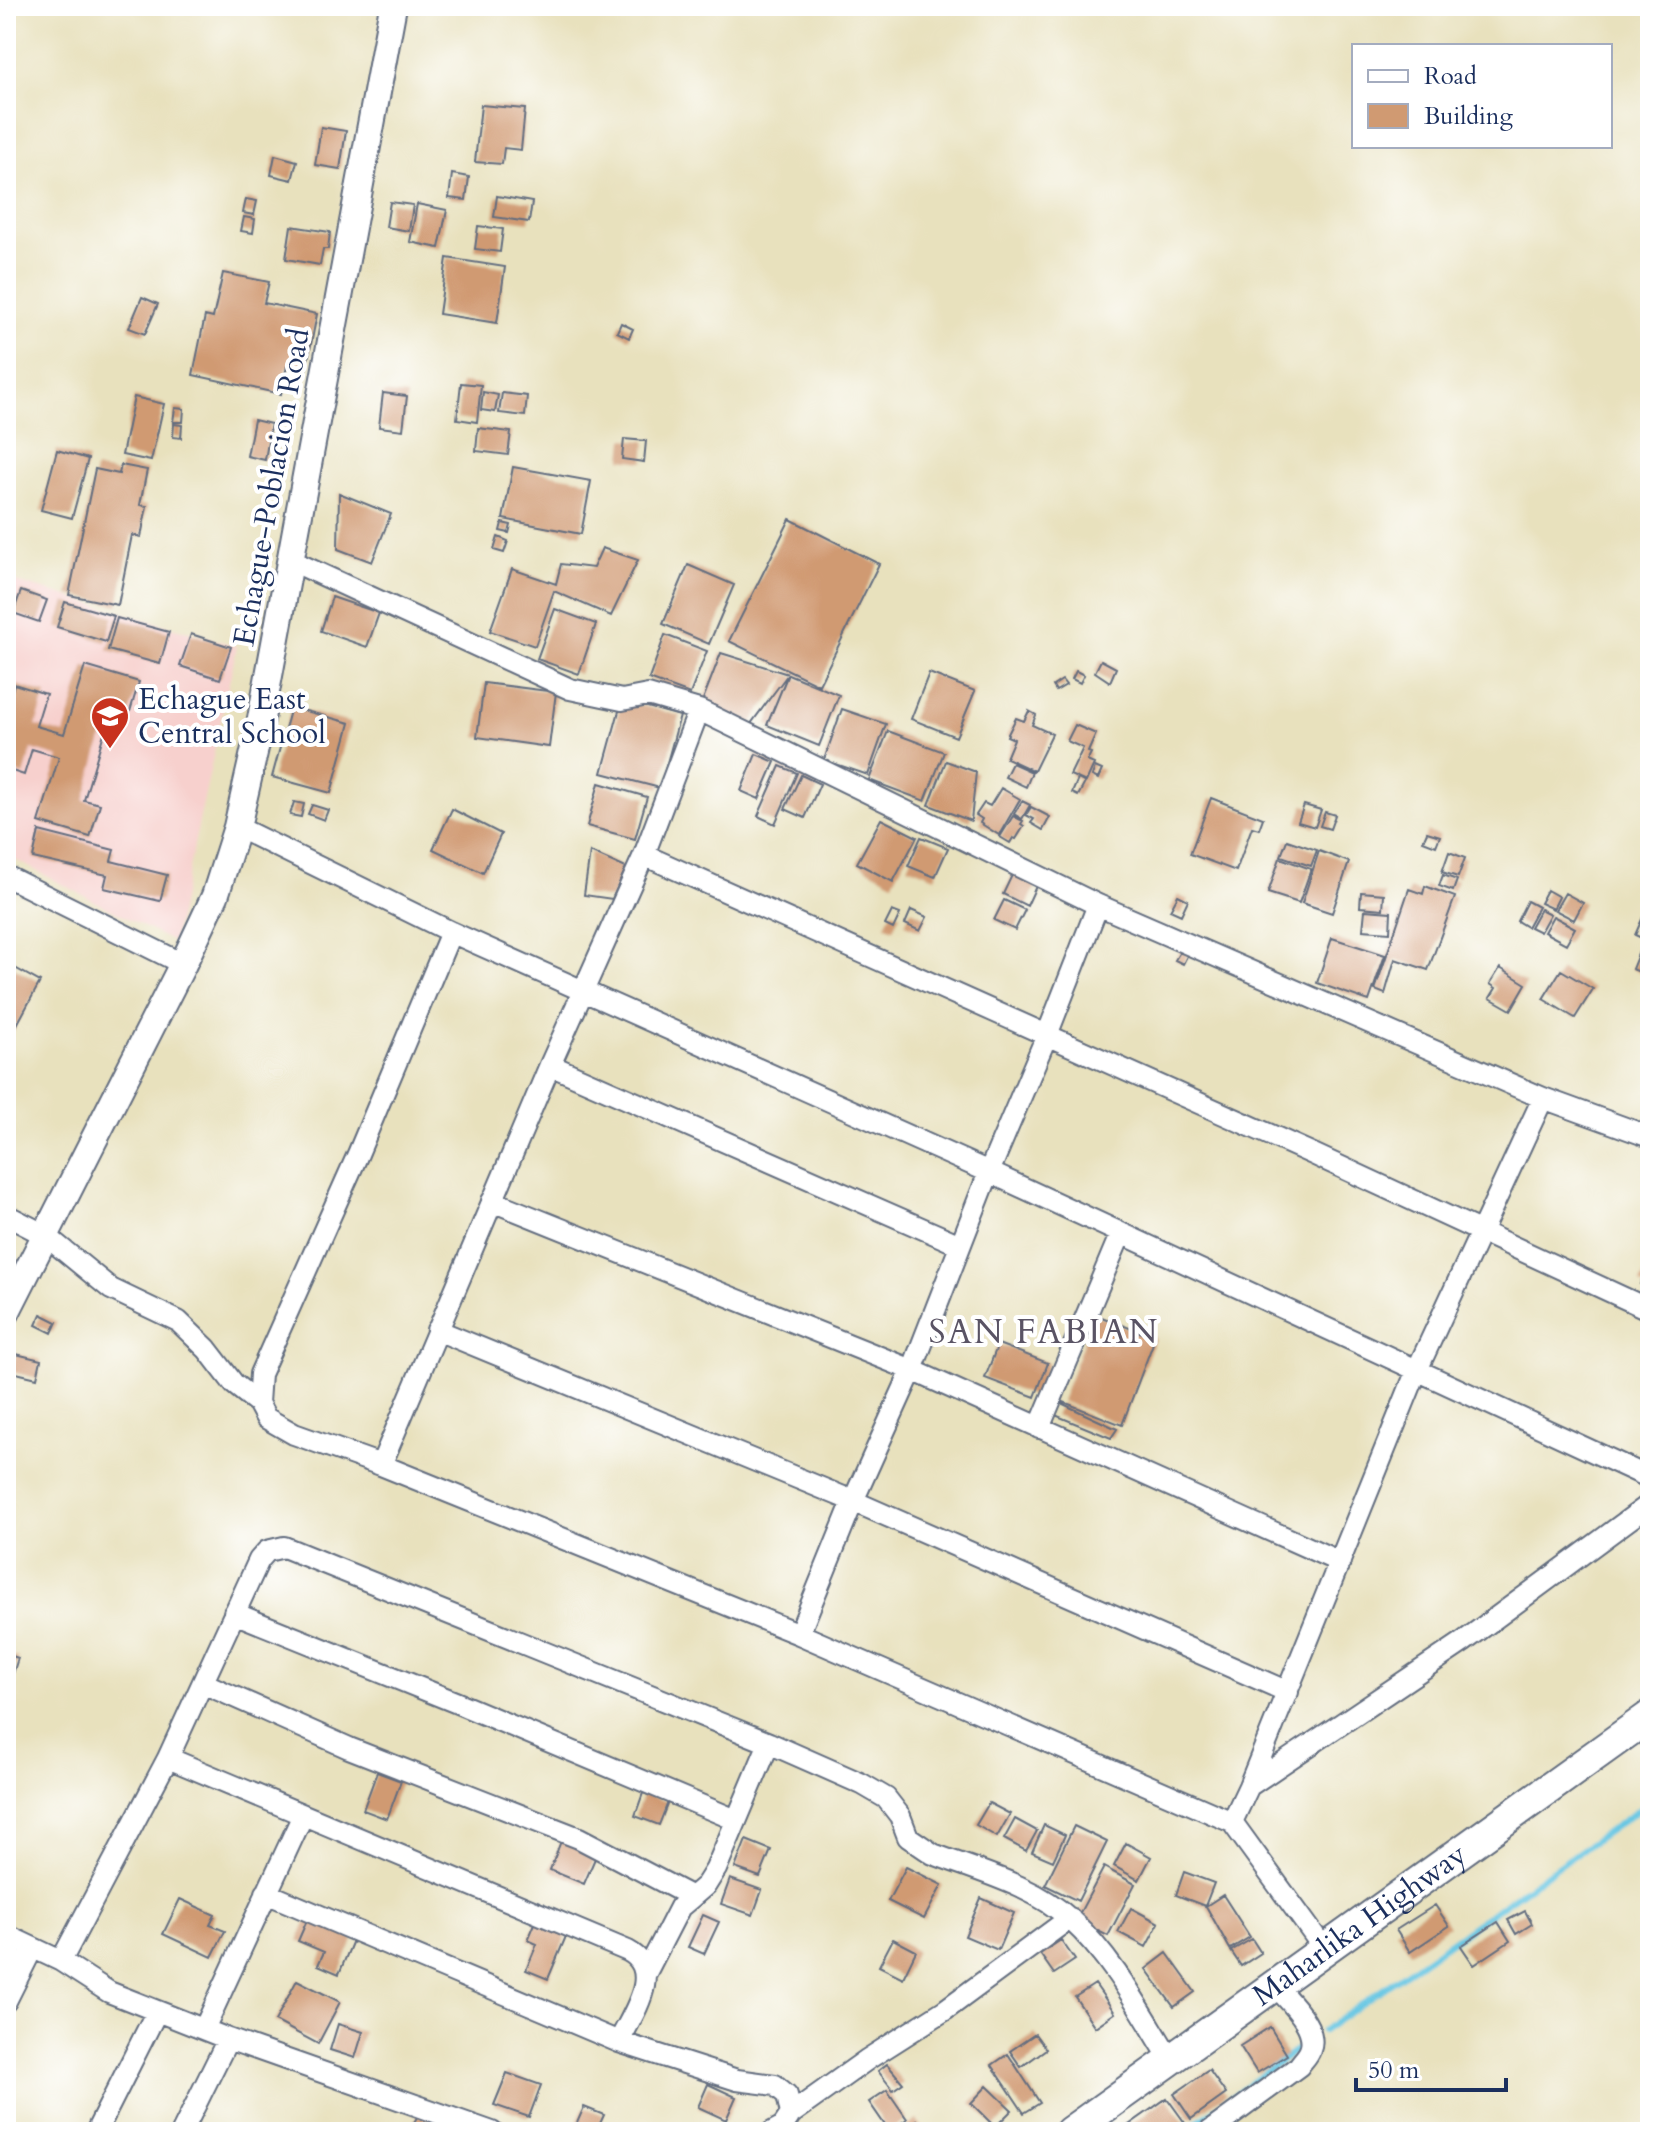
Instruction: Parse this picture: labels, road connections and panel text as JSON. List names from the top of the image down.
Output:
{
  "streets": {
    "highway": ["Maharlika Highway"],
    "main road": ["Echague-Poblacion Road"]
  },
  "districts": ["SAN FABIAN"],
  "places": {
    "school or university": ["Echague East Central School"]
  },
  "legend": ["Road", "Building"],
  "scale_bar": "50 m"
}
